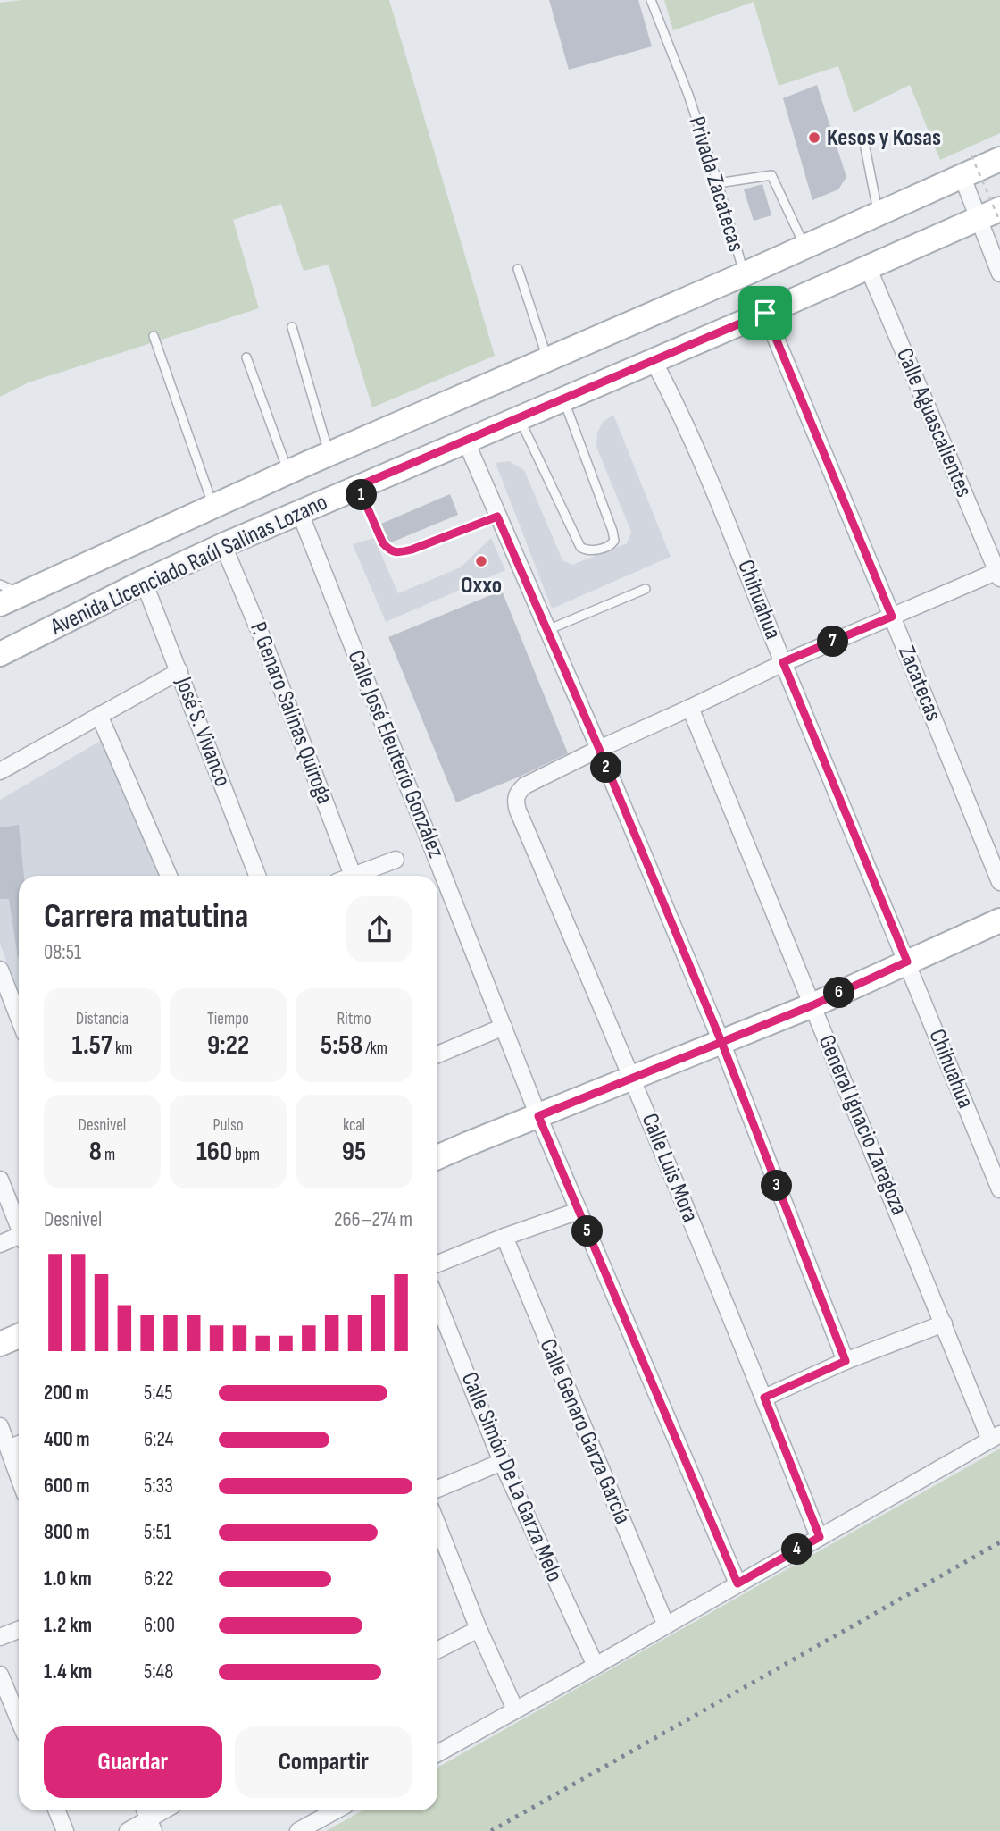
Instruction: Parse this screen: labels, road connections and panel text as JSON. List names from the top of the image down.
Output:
{
  "streets": {
    "main road": ["Avenida Licenciado Raúl Salinas Lozano"],
    "street": [
      "Calle Aguascalientes",
      "Chihuahua",
      "Zacatecas",
      "P. Genaro Salinas Quiroga",
      "José S. Vivanco",
      "Calle José Eleuterio González",
      "General Ignacio Zaragoza",
      "Calle Luis Mora",
      "Calle Genaro Garza García",
      "Calle Simón De La Garza Melo"
    ],
    "lane": ["Privada Zacatecas"]
  },
  "crossings": [
    ["Privada Zacatecas", "Avenida Licenciado Raúl Salinas Lozano"],
    ["Calle Aguascalientes", "Avenida Licenciado Raúl Salinas Lozano"],
    ["Avenida Licenciado Raúl Salinas Lozano", "Chihuahua"],
    ["Avenida Licenciado Raúl Salinas Lozano", "Zacatecas"],
    ["Avenida Licenciado Raúl Salinas Lozano", "P. Genaro Salinas Quiroga"],
    ["Avenida Licenciado Raúl Salinas Lozano", "José S. Vivanco"],
    ["Avenida Licenciado Raúl Salinas Lozano", "Calle José Eleuterio González"]
  ],
  "places": ["Kesos y Kosas", "Oxxo"],
  "page": {
    "pins": [
      "1",
      "7",
      "2",
      "6",
      "3",
      "5",
      "4"
    ],
    "heading": ["Carrera matutina", "08:51"],
    "stats": [
      ["Distancia", "1.57 km"],
      ["Tiempo", "9:22"],
      ["Ritmo", "5:58 /km"],
      ["Desnivel", "8 m"],
      ["Pulso", "160 bpm"],
      ["kcal", "95"]
    ],
    "chart": ["Desnivel", "266–274 m"],
    "list": [
      {
        "name": "200 m",
        "note": "5:45"
      },
      {
        "name": "400 m",
        "note": "6:24"
      },
      {
        "name": "600 m",
        "note": "5:33"
      },
      {
        "name": "800 m",
        "note": "5:51"
      },
      {
        "name": "1.0 km",
        "note": "6:22"
      },
      {
        "name": "1.2 km",
        "note": "6:00"
      },
      {
        "name": "1.4 km",
        "note": "5:48"
      }
    ],
    "buttons": ["Guardar", "Compartir"]
  }
}
